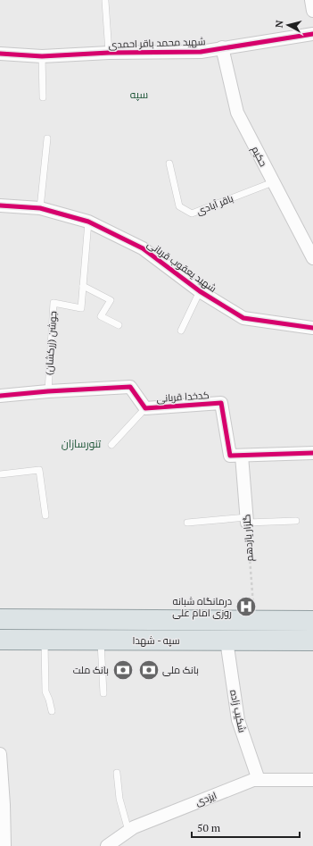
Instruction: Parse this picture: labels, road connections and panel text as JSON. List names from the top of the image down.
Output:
{
  "streets": {
    "main road": ["سپه - شهدا"],
    "street": [
      "شهید محمد باقر احمدی",
      "حکیم",
      "شهید یعقوب قربانی",
      "کدخدا قربانی",
      "گلزار یازدهم",
      "شکیب زاده",
      "ایزدی"
    ],
    "lane": ["باقر آبادی", "جوشن (زرکشان)"]
  },
  "crossings": [
    ["شهید محمد باقر احمدی", "حکیم"],
    ["حکیم", "باقر آبادی"],
    ["شهید یعقوب قربانی", "جوشن (زرکشان)"],
    ["جوشن (زرکشان)", "کدخدا قربانی"],
    ["کدخدا قربانی", "گلزار یازدهم"],
    ["گلزار یازدهم", "سپه - شهدا"],
    ["سپه - شهدا", "شکیب زاده"],
    ["شکیب زاده", "ایزدی"]
  ],
  "districts": ["سپه", "تنورسازان"],
  "places": {
    "hospital": ["درمانگاه شبانه روزی امام علی"],
    "bank": ["بانک ملت", "بانک ملی"]
  },
  "scale_bar": "50 m",
  "north": "left"
}
